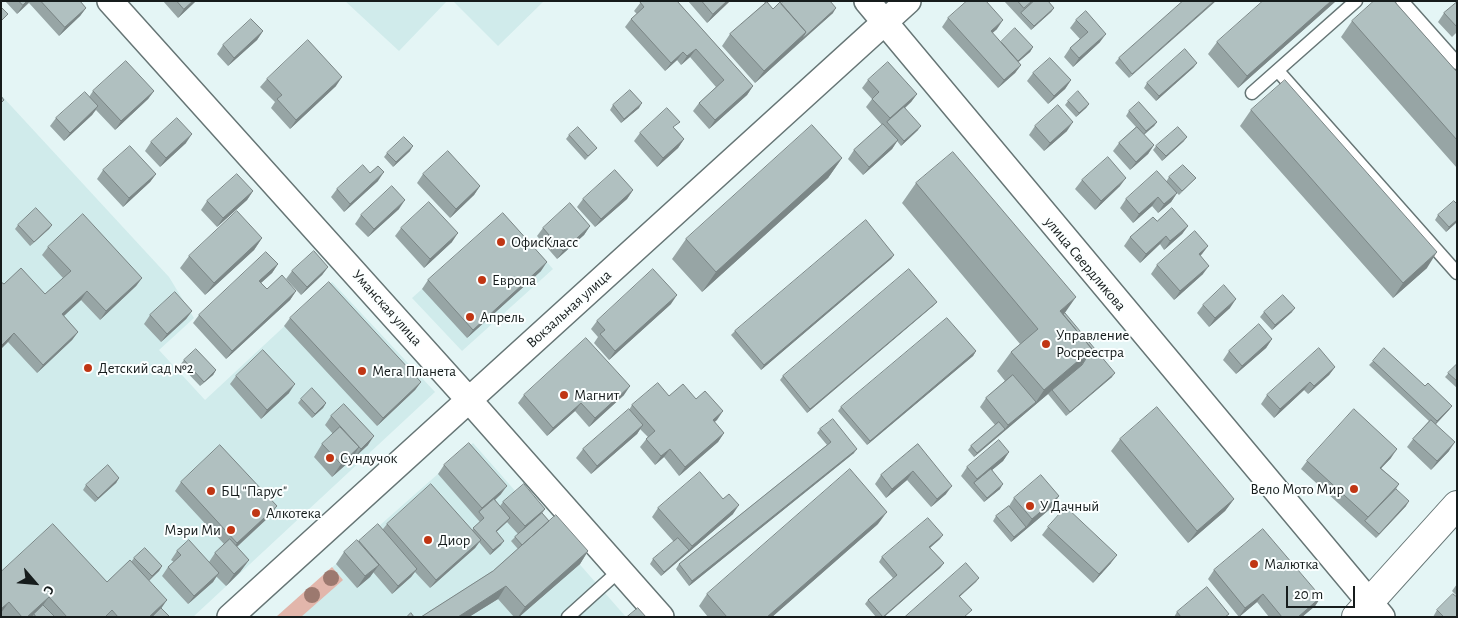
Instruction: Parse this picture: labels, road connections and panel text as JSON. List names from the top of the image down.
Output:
{
  "streets": {
    "street": ["улица Свердликова", "Уманская улица", "Вокзальная улица"]
  },
  "crossings": [
    ["улица Свердликова", "Вокзальная улица"],
    ["Уманская улица", "Вокзальная улица"]
  ],
  "places": [
    "ОфисКласс",
    "Европа",
    "Апрель",
    "Управление Росреестра",
    "Детский сад №2",
    "Мега Планета",
    "Магнит",
    "Сундучок",
    "Вело Мото Мир",
    "БЦ \"Парус\"",
    "У Дачный",
    "Алкотека",
    "Мэри Ми",
    "Диор",
    "Малютка"
  ],
  "scale_bar": "20 m",
  "north": "bottom right"
}
